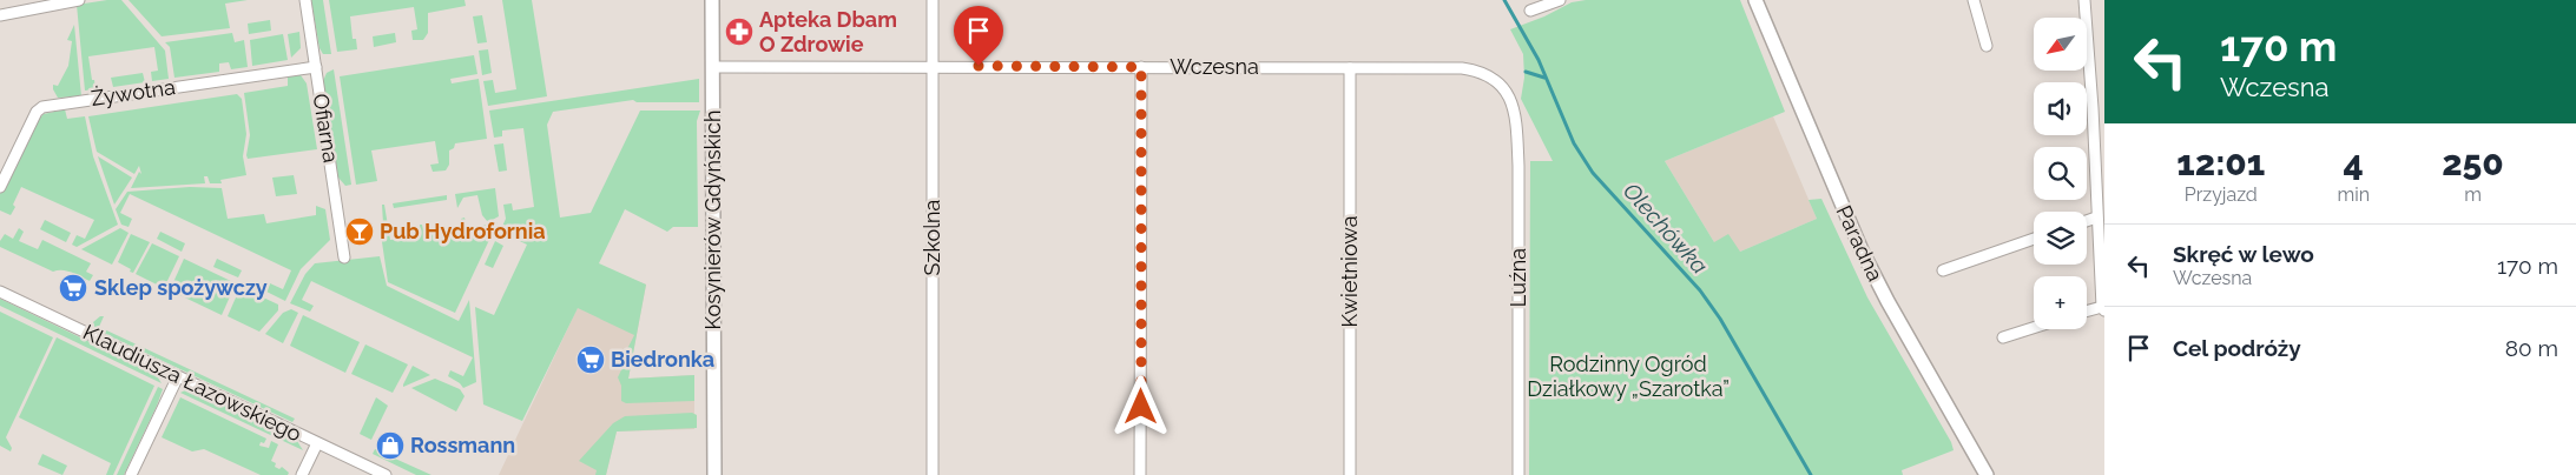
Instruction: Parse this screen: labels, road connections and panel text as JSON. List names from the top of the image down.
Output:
{
  "streets": {
    "street": [
      "Wczesna",
      "Żywotna",
      "Ofiarna",
      "Kosynierów Gdyńskich",
      "Szkolna",
      "Paradna",
      "Kwietniowa",
      "Luźna",
      "Klaudiusza Łazowskiego"
    ]
  },
  "crossings": [
    ["Wczesna", "Kosynierów Gdyńskich"],
    ["Wczesna", "Szkolna"],
    ["Wczesna", "Kwietniowa"],
    ["Wczesna", "Luźna"],
    ["Żywotna", "Ofiarna"]
  ],
  "water": ["Olechówka"],
  "parks": ["Rodzinny Ogród Działkowy „Szarotka”"],
  "places": {
    "pharmacy": ["Apteka Dbam O Zdrowie"],
    "bar": ["Pub Hydrofornia"],
    "supermarket": ["Sklep spożywczy", "Biedronka"],
    "shop": ["Rossmann"]
  },
  "north": "bottom left",
  "page": {
    "turn": ["170 m", "Wczesna"],
    "map_buttons": "+",
    "eta": [
      "12:01",
      "Przyjazd",
      "4",
      "min",
      "250",
      "m"
    ],
    "list": [
      {
        "name": "Skręć w lewo",
        "note": "Wczesna",
        "value": "170 m"
      },
      {
        "name": "Cel podróży",
        "value": "80 m"
      }
    ]
  }
}
